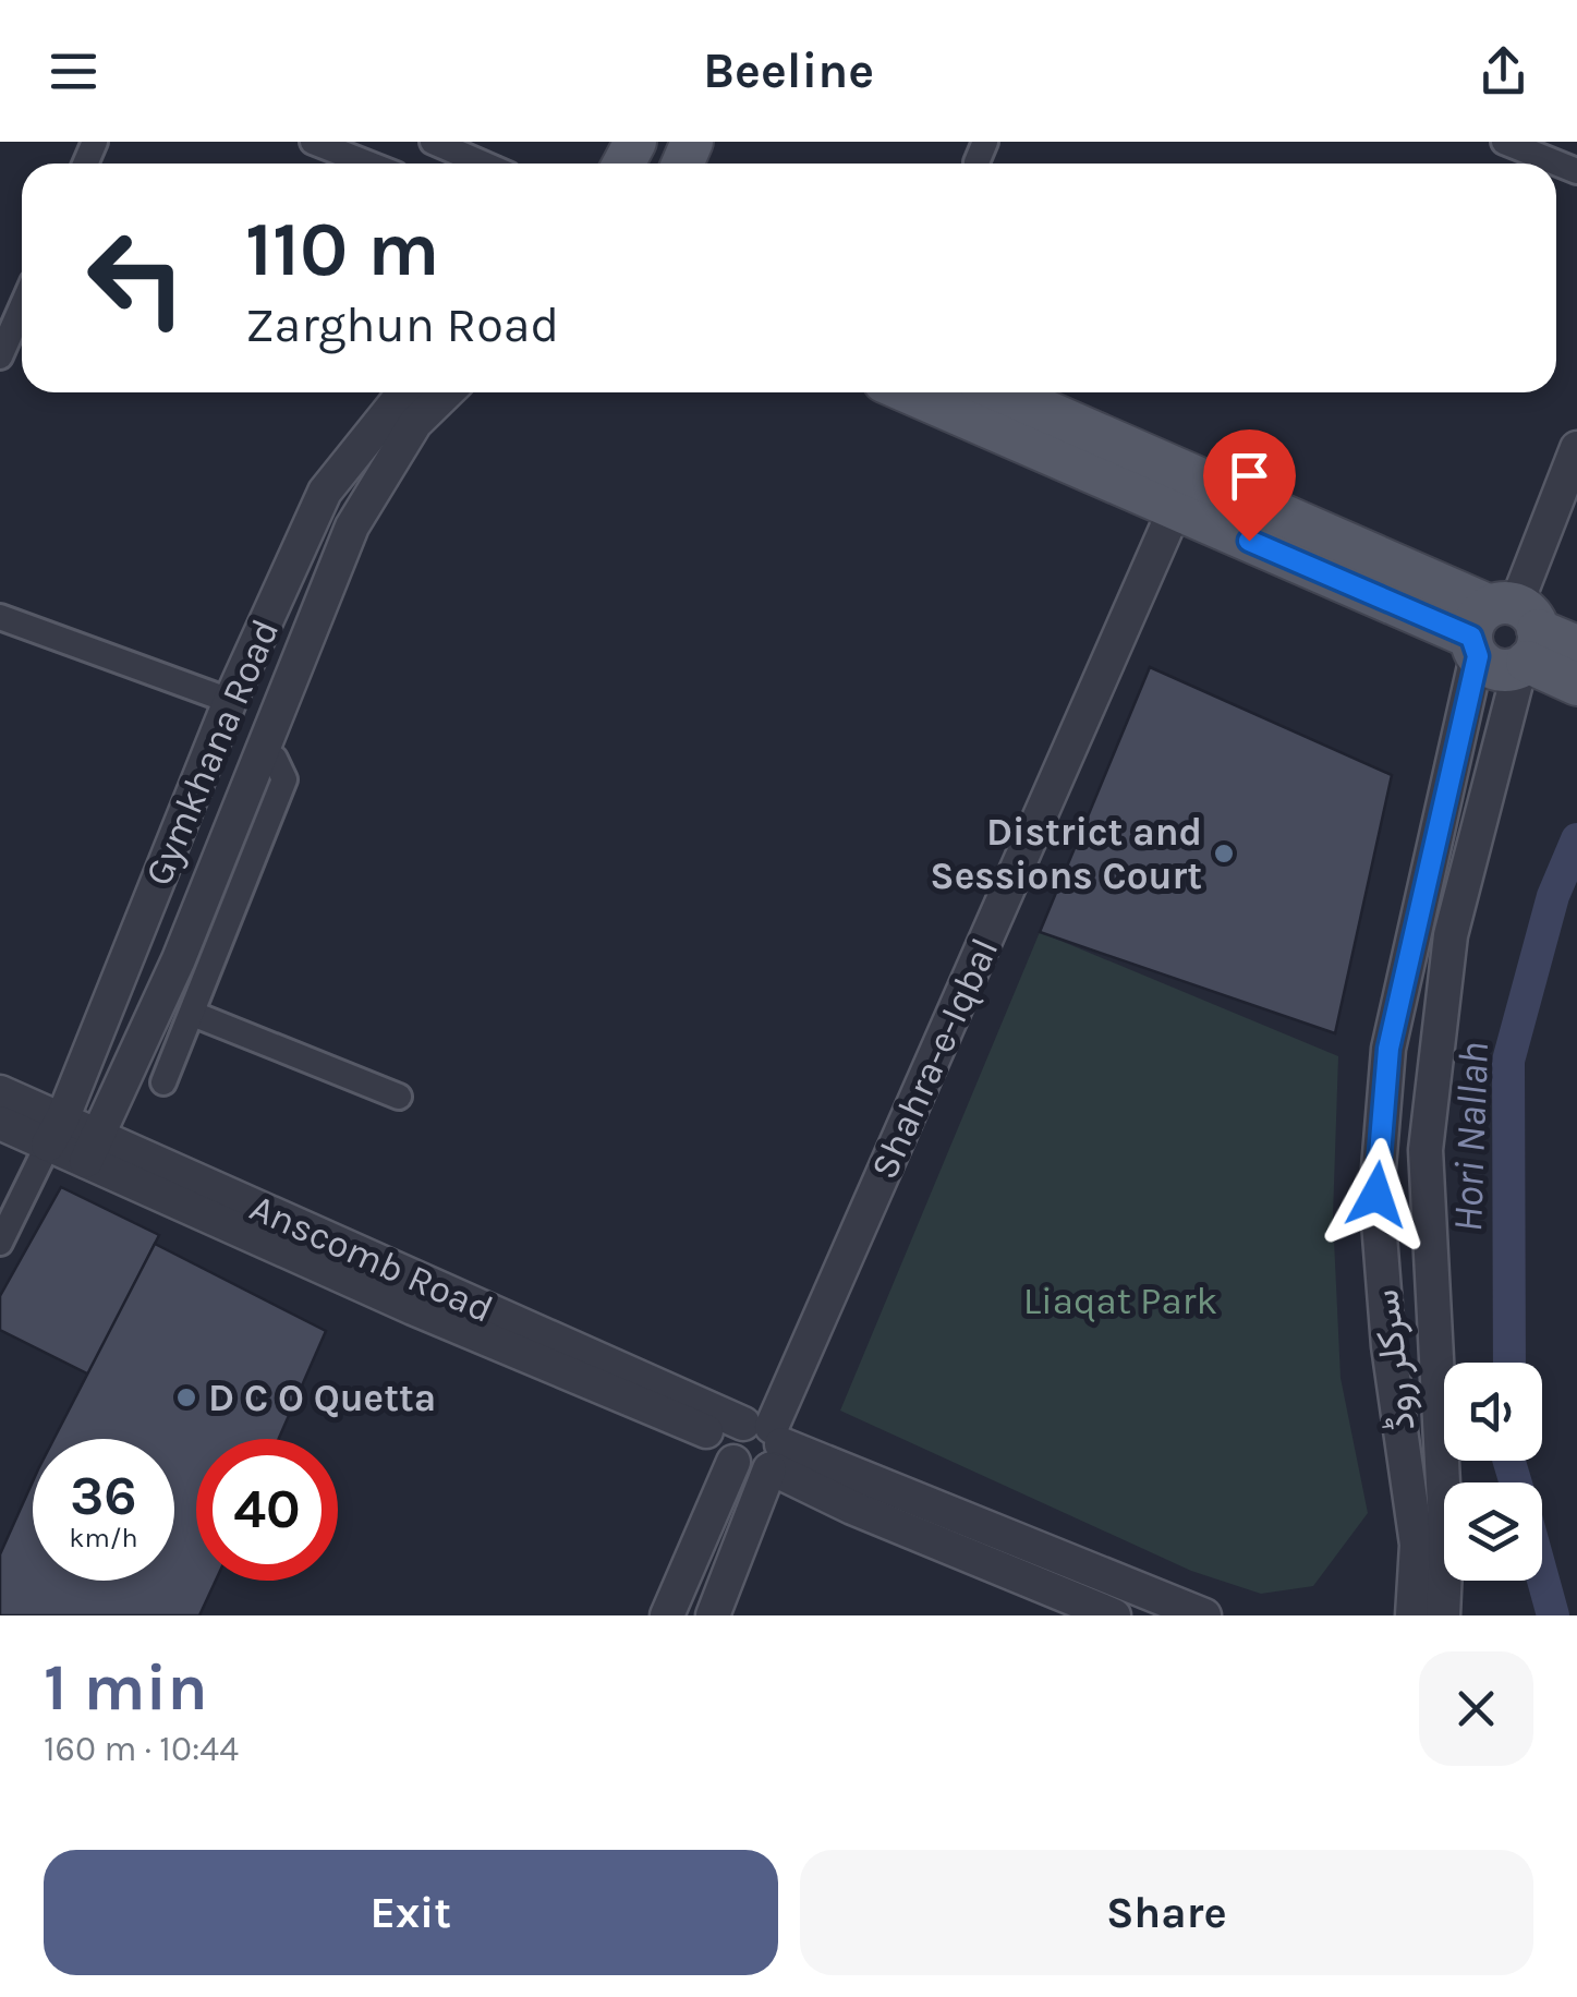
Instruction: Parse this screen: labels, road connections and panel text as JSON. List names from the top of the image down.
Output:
{
  "streets": {
    "street": [
      "Gymkhana Road",
      "Shahra-e-Iqbal",
      "Anscomb Road",
      "سرکلر روڈ"
    ]
  },
  "crossings": [
    ["Gymkhana Road", "Anscomb Road"],
    ["Shahra-e-Iqbal", "Anscomb Road"]
  ],
  "water": ["Hori Nallah"],
  "parks": ["Liaqat Park"],
  "places": ["District and Sessions Court", "D C O Quetta"],
  "page": {
    "header": "Beeline",
    "turn": ["110 m", "Zarghun Road"],
    "speed": "36 km/h",
    "limit": "40",
    "heading": ["1 min", "160 m · 10:44"],
    "buttons": ["Exit", "Share"]
  }
}
